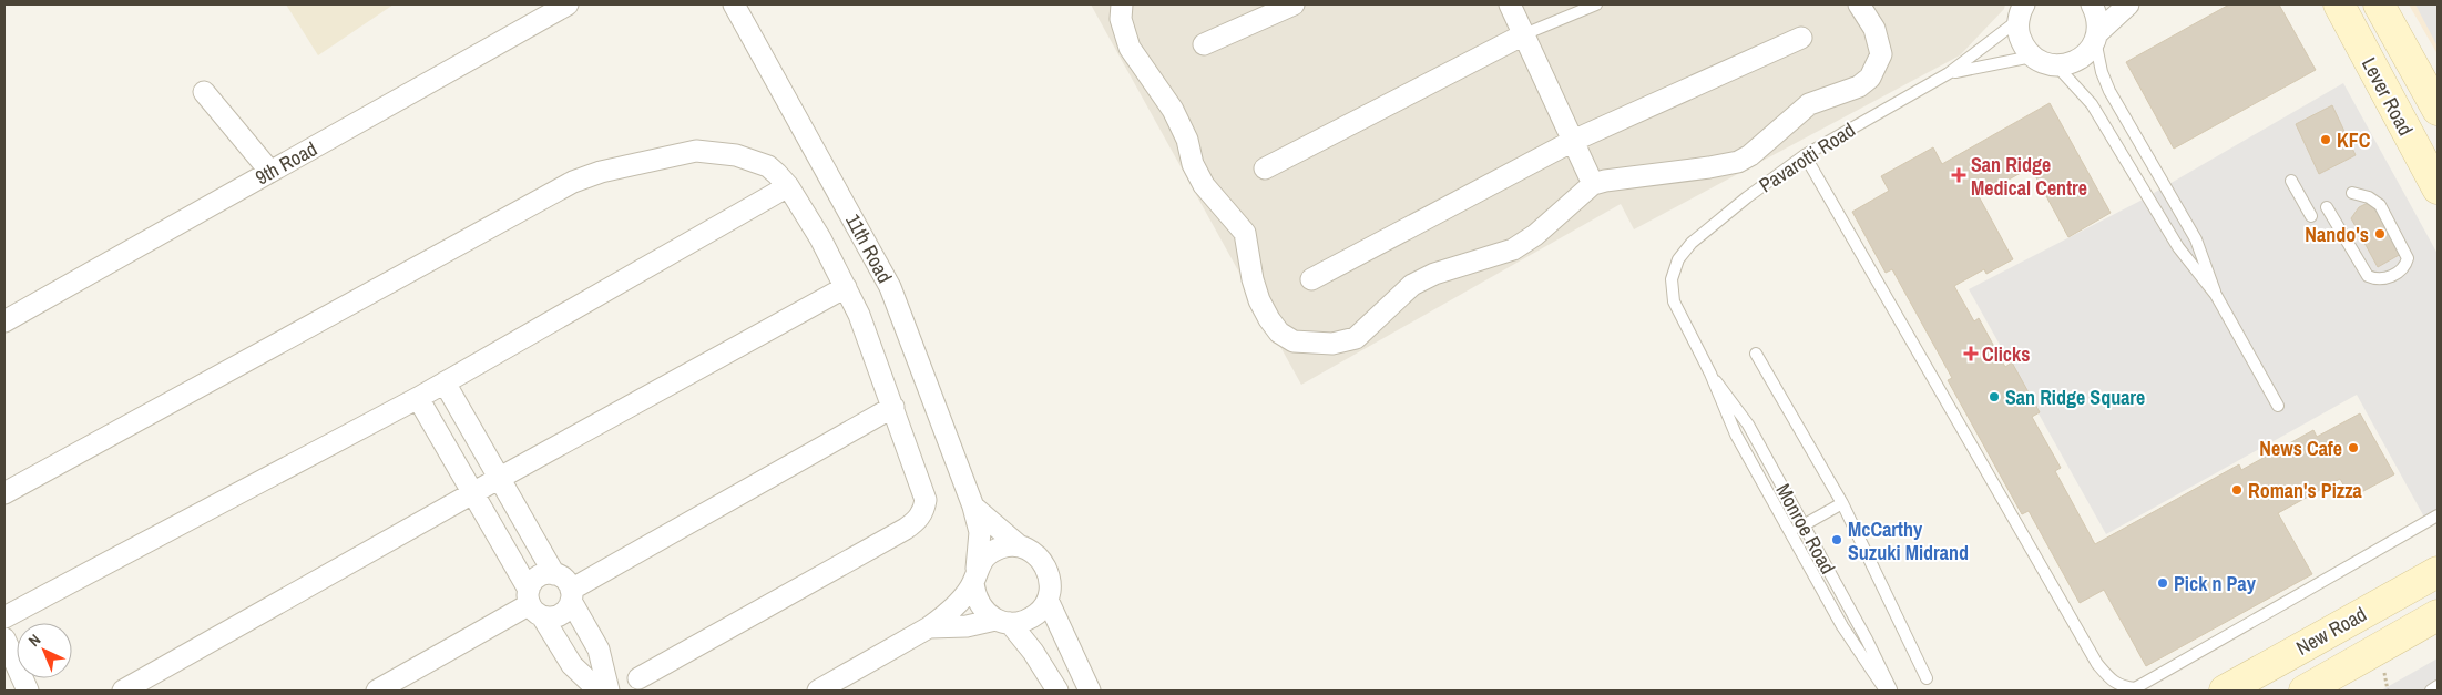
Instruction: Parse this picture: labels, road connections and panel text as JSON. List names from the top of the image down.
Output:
{
  "streets": {
    "main road": ["Lever Road", "New Road"],
    "street": ["9th Road", "11th Road"],
    "lane": ["Pavarotti Road", "Monroe Road"]
  },
  "crossings": [
    ["Pavarotti Road", "Monroe Road"]
  ],
  "places": {
    "other": [
      "KFC",
      "Nando's",
      "San Ridge Square",
      "News Cafe",
      "Roman's Pizza",
      "McCarthy Suzuki Midrand",
      "Pick n Pay"
    ],
    "health": ["San Ridge Medical Centre", "Clicks"]
  },
  "north": "top left"
}
